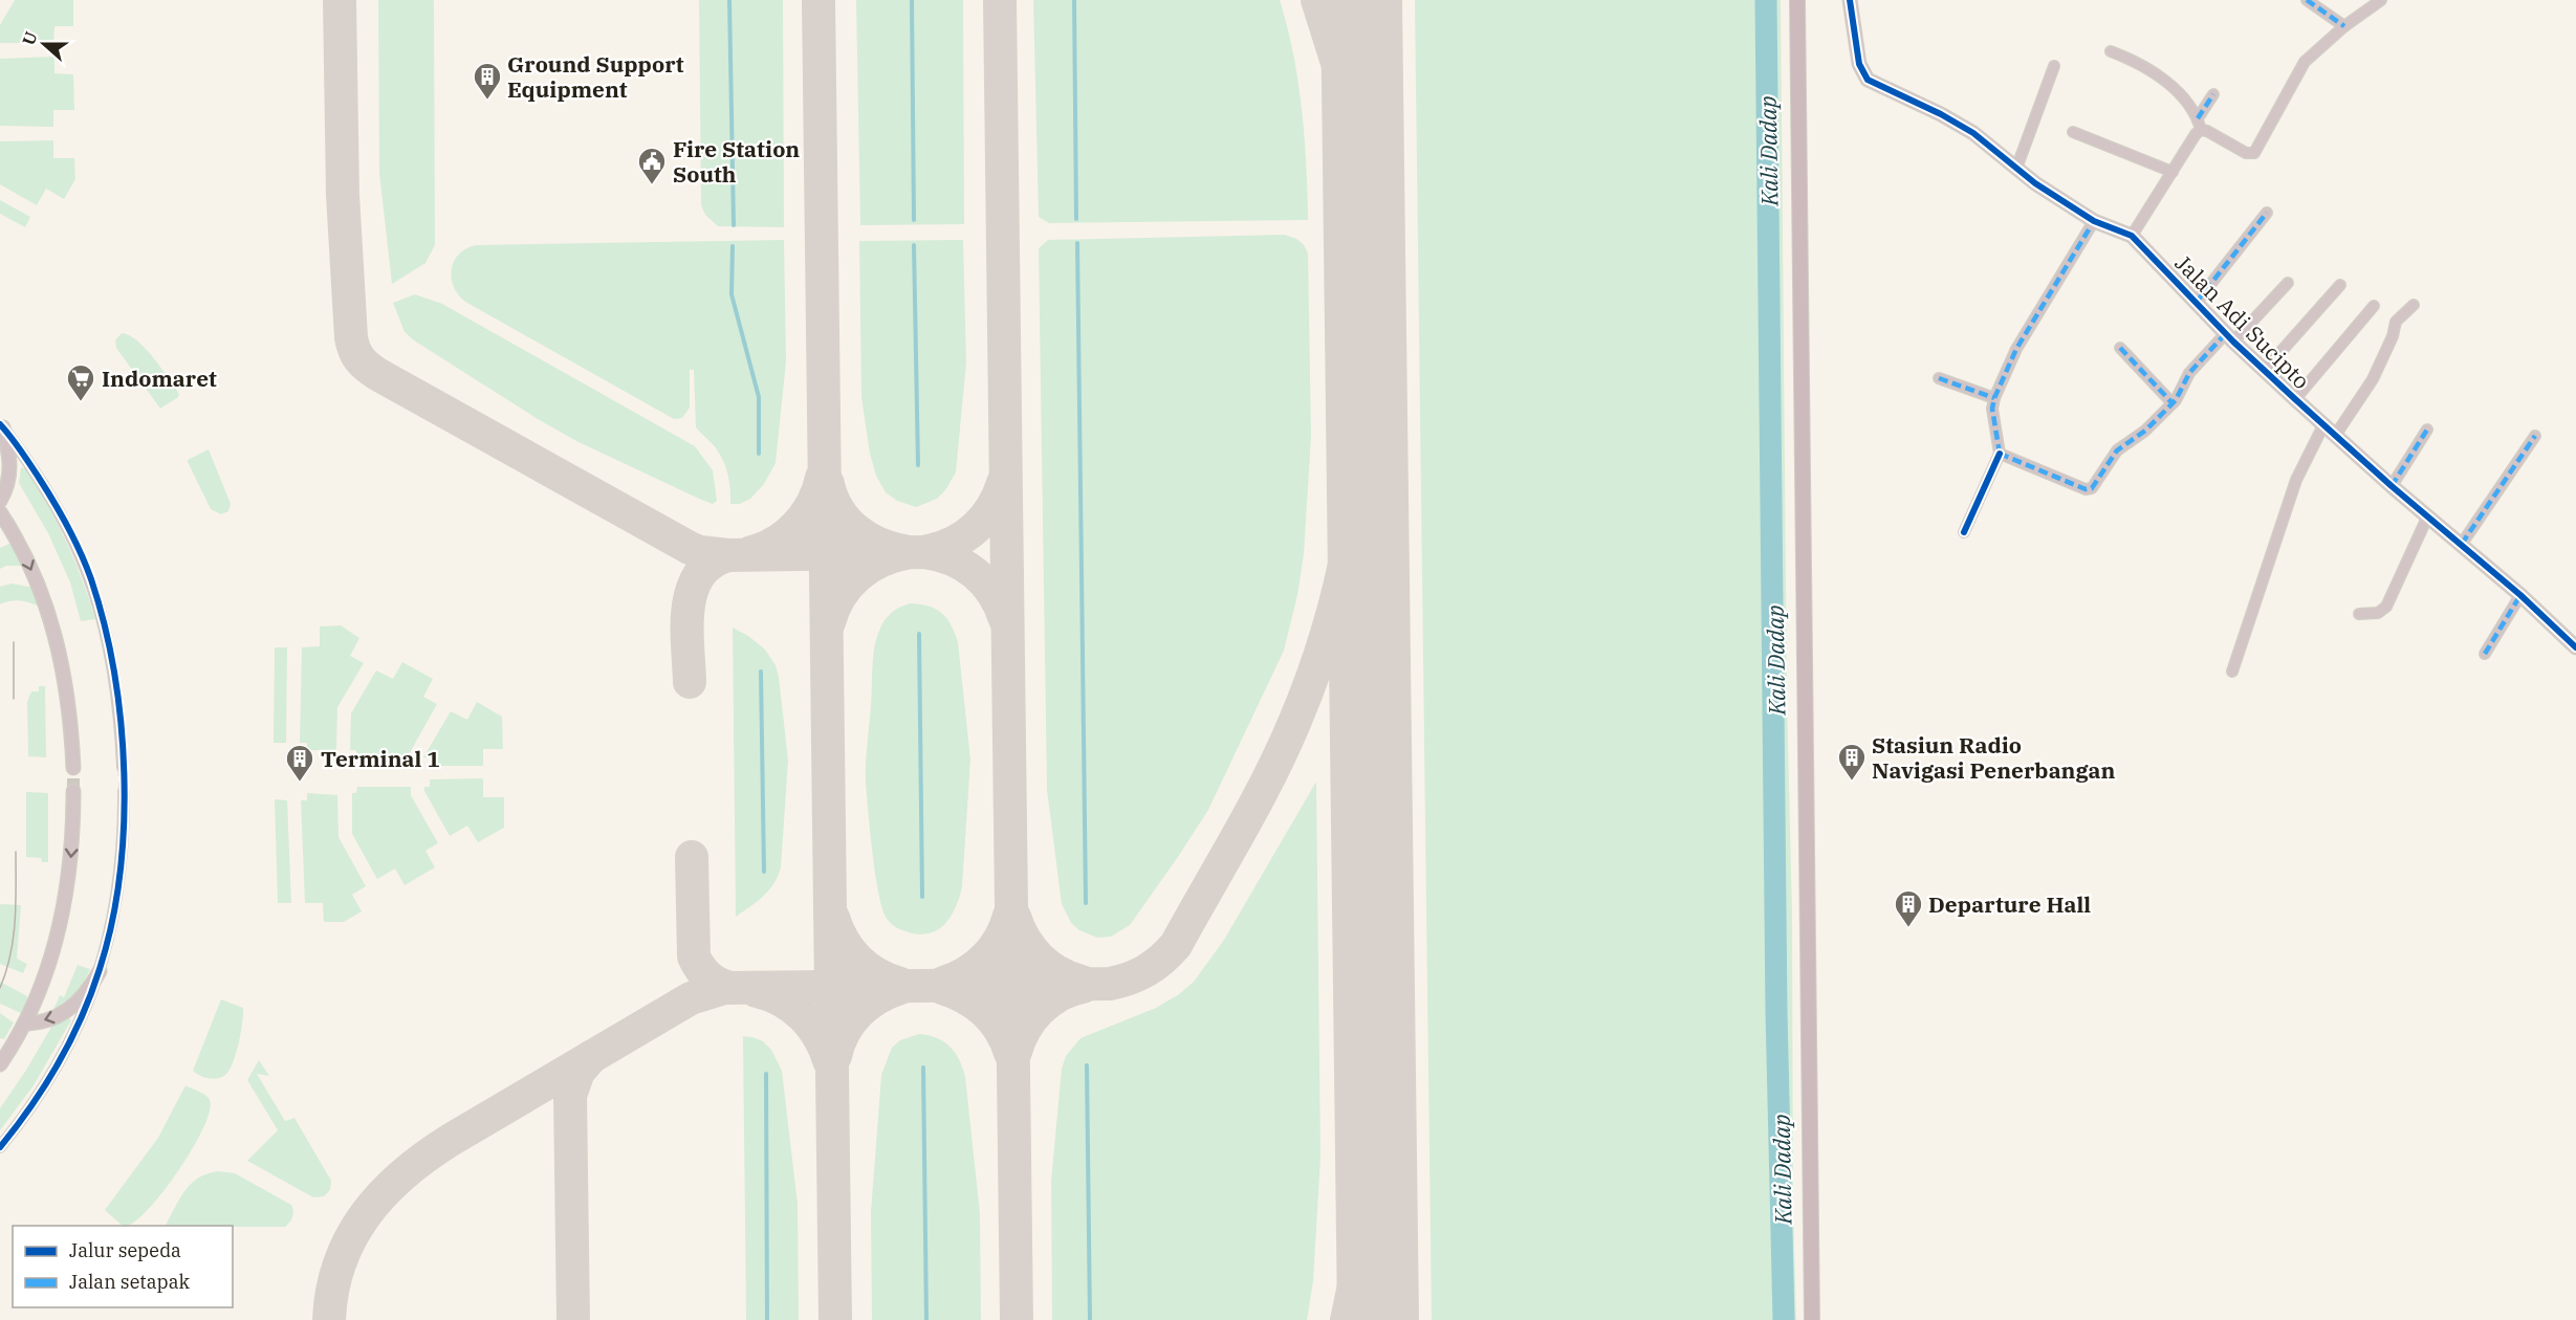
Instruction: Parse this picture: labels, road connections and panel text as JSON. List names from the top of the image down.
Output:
{
  "streets": {
    "street": ["Jalan Adi Sucipto"]
  },
  "water": ["Kali Dadap"],
  "places": {
    "building": [
      "Ground Support Equipment",
      "Stasiun Radio Navigasi Penerbangan",
      "Terminal 1",
      "Departure Hall"
    ],
    "public building": ["Fire Station South"],
    "supermarket": ["Indomaret"]
  },
  "legend": ["Jalur sepeda", "Jalan setapak"],
  "north": "left"
}
